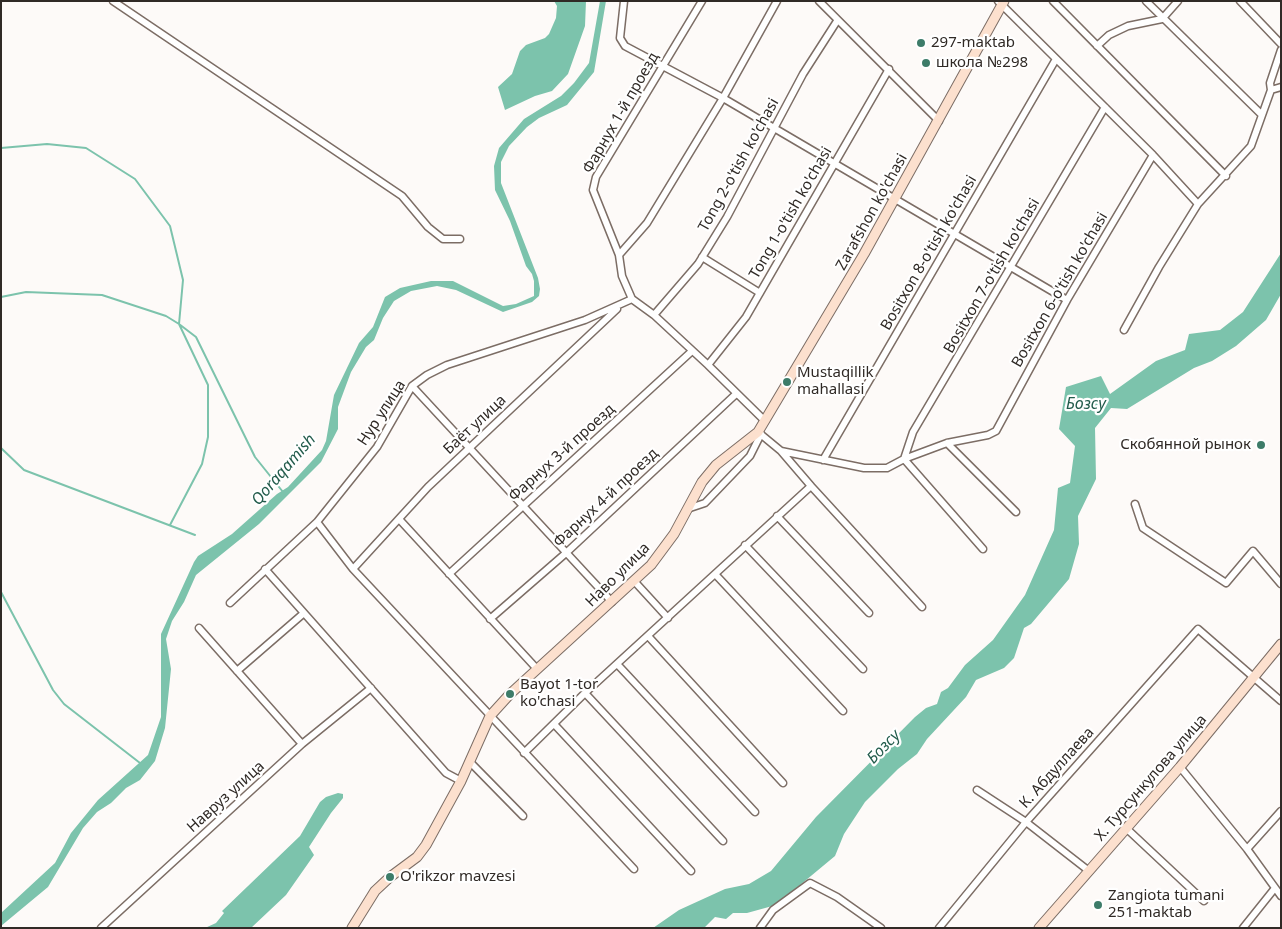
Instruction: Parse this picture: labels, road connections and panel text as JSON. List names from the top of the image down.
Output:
{
  "streets": {
    "street": [
      "Фарнух 1-й проезд",
      "Tong 2-o'tish ko'chasi",
      "Zarafshon ko'chasi",
      "Tong 1-o'tish ko'chasi",
      "Bositxon 8-o'tish ko'chasi",
      "Bositxon 7-o'tish ko'chasi",
      "Bositxon 6-o'tish ko'chasi",
      "Нур улица",
      "Баёт улица",
      "Фарнух 3-й проезд",
      "Фарнух 4-й проезд",
      "Наво улица",
      "К. Абдуллаева",
      "Х. Турсункулова улица",
      "Навруз улица"
    ]
  },
  "crossings": [
    ["Фарнух 1-й проезд", "Нур улица"],
    ["Zarafshon ko'chasi", "Наво улица"],
    ["Нур улица", "Баёт улица"],
    ["К. Абдуллаева", "Х. Турсункулова улица"]
  ],
  "water": ["Бозсу", "Qoraqamish"],
  "places": [
    "297-maktab",
    "школа №298",
    "Mustaqillik mahallasi",
    "Скобянной рынок",
    "Bayot 1-tor ko'chasi",
    "O'rikzor mavzesi",
    "Zangiota tumani 251-maktab"
  ]
}
